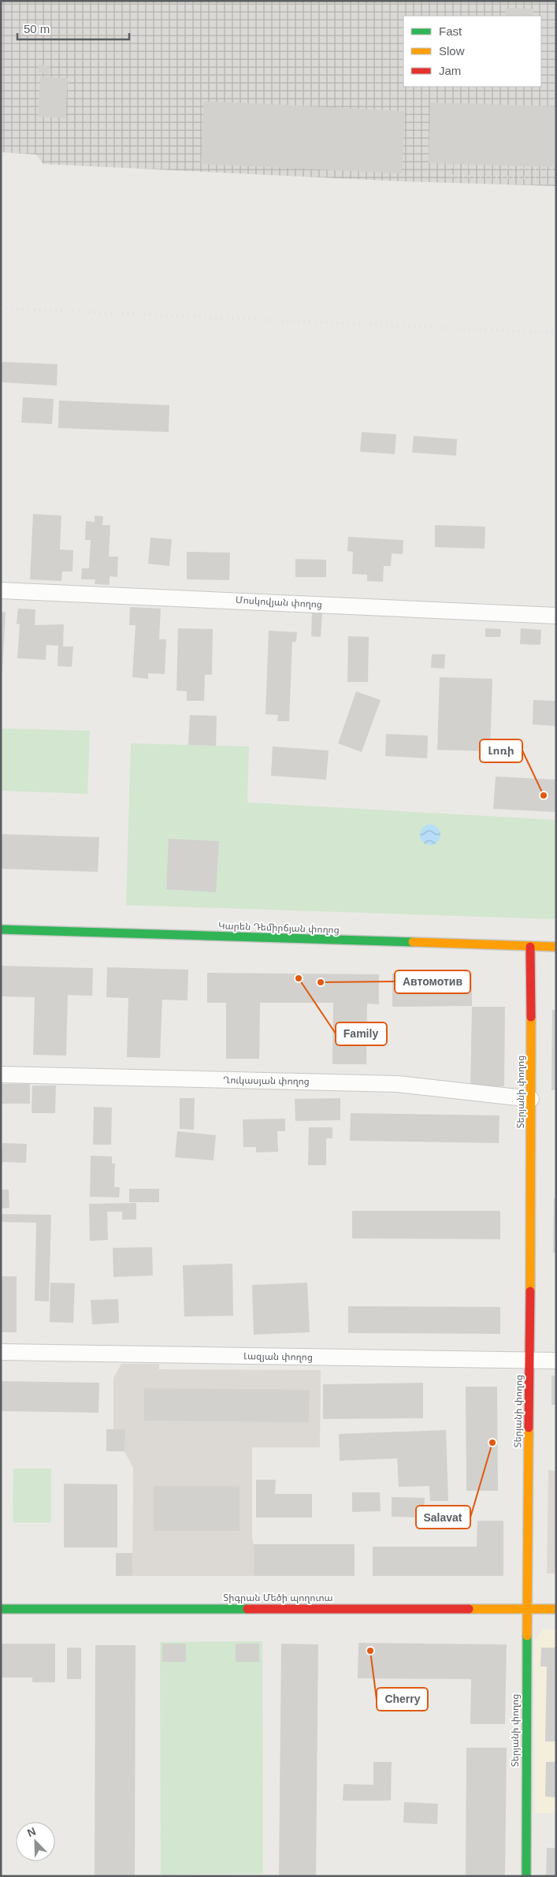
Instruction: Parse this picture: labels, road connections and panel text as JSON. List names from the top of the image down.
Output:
{
  "streets": {
    "street": [
      "Մոսկովյան փողոց",
      "Կարեն Դեմիրճյան փողոց",
      "Ղուկասյան փողոց",
      "Տերյանի փողոց",
      "Լազյան փողոց",
      "Տիգրան Մեծի պողոտա"
    ]
  },
  "crossings": [
    ["Կարեն Դեմիրճյան փողոց", "Տերյանի փողոց"],
    ["Ղուկասյան փողոց", "Տերյանի փողոց"],
    ["Տերյանի փողոց", "Լազյան փողոց"],
    ["Տերյանի փողոց", "Տիգրան Մեծի պողոտա"]
  ],
  "places": [
    "Լոռի",
    "Family",
    "Автомотив",
    "Salavat",
    "Cherry"
  ],
  "legend": ["Fast", "Slow", "Jam"],
  "scale_bar": "50 m",
  "north": "top left"
}
